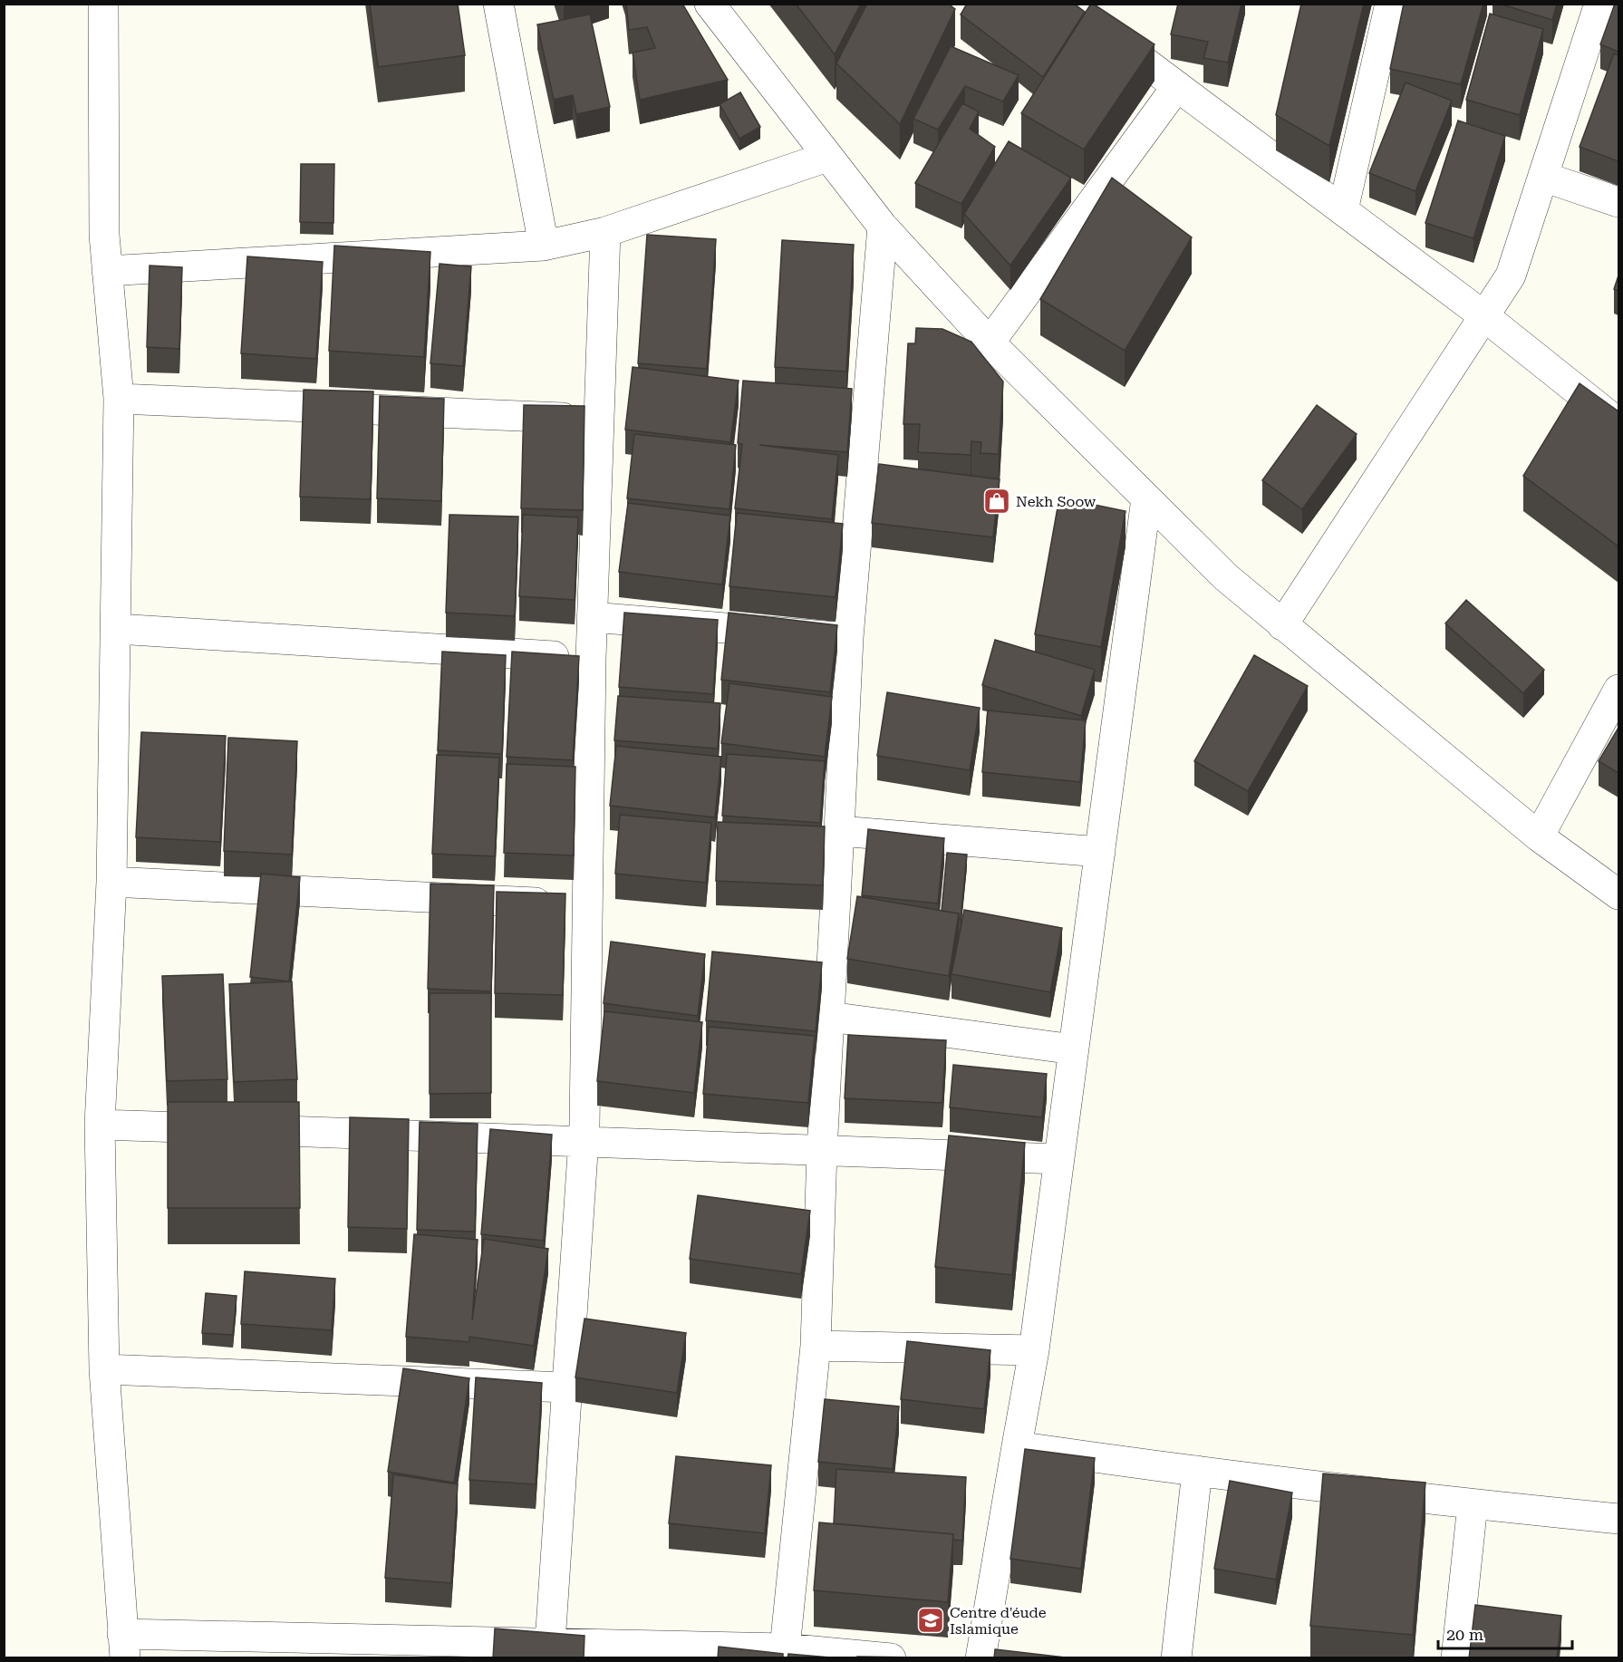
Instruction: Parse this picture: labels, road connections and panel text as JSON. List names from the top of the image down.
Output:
{
  "places": {
    "shop": ["Nekh Soow"],
    "school or university": ["Centre d'éude Islamique"]
  },
  "scale_bar": "20 m"
}
